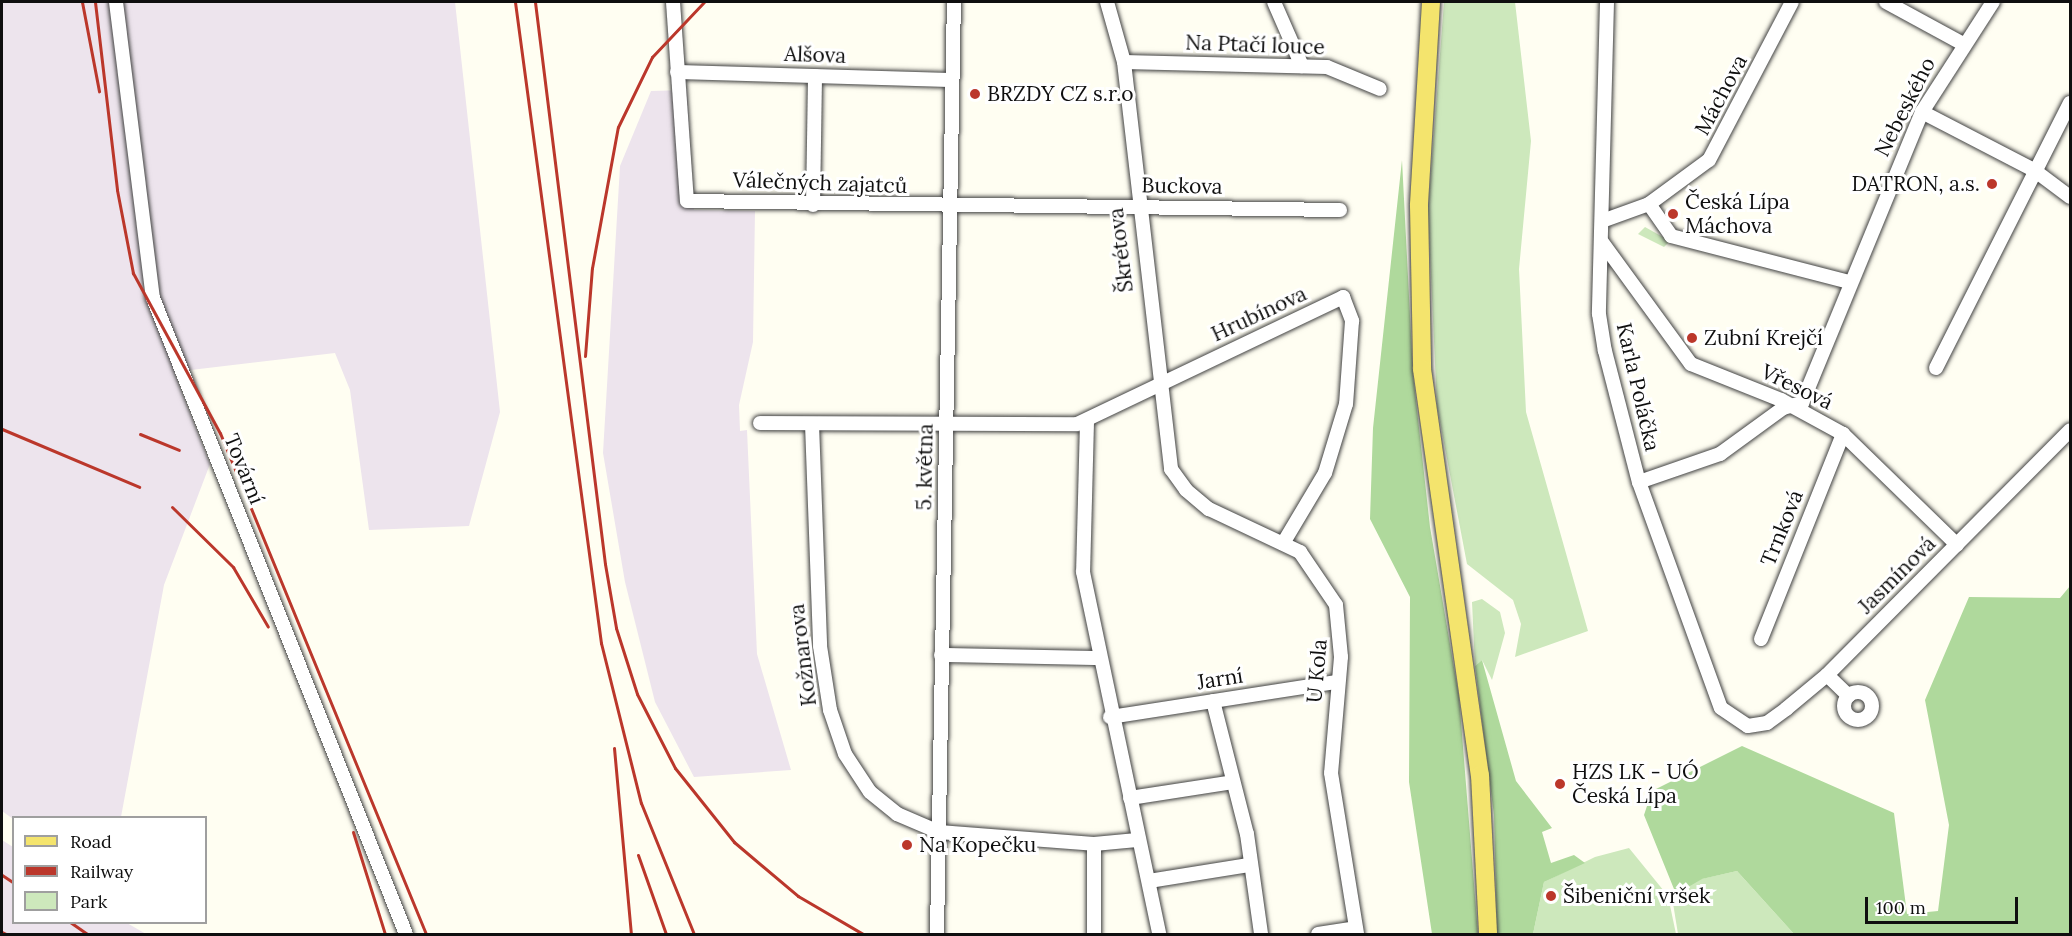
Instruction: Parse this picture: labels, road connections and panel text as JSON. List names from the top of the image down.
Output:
{
  "streets": {
    "street": [
      "Na Ptačí louce",
      "Alšova",
      "Máchova",
      "Nebeského",
      "Válečných zajatců",
      "Buckova",
      "Škrétova",
      "Hrubínova",
      "Karla Poláčka",
      "Vřesová",
      "5. května",
      "Tovární",
      "Trnková",
      "Jasmínová",
      "Kožnarova",
      "U Kola",
      "Jarní"
    ]
  },
  "crossings": [
    ["Na Ptačí louce", "Škrétova"],
    ["Alšova", "Válečných zajatců"],
    ["Alšova", "5. května"],
    ["Máchova", "Karla Poláčka"],
    ["Nebeského", "Karla Poláčka"],
    ["Nebeského", "Vřesová"],
    ["Válečných zajatců", "Buckova"],
    ["Válečných zajatců", "5. května"],
    ["Buckova", "Škrétova"],
    ["Buckova", "5. května"],
    ["Škrétova", "Hrubínova"],
    ["Škrétova", "U Kola"],
    ["Hrubínova", "5. května"],
    ["Hrubínova", "Kožnarova"],
    ["Hrubínova", "U Kola"],
    ["Karla Poláčka", "Vřesová"],
    ["Karla Poláčka", "Jasmínová"],
    ["Vřesová", "Trnková"],
    ["Vřesová", "Jasmínová"],
    ["5. května", "Kožnarova"],
    ["U Kola", "Jarní"]
  ],
  "places": [
    "BRZDY CZ s.r.o",
    "DATRON, a.s.",
    "Česká Lípa Máchova",
    "Zubní Krejčí",
    "HZS LK - UÓ Česká Lípa",
    "Na Kopečku",
    "Šibeniční vršek"
  ],
  "legend": ["Road", "Railway", "Park"],
  "scale_bar": "100 m"
}
